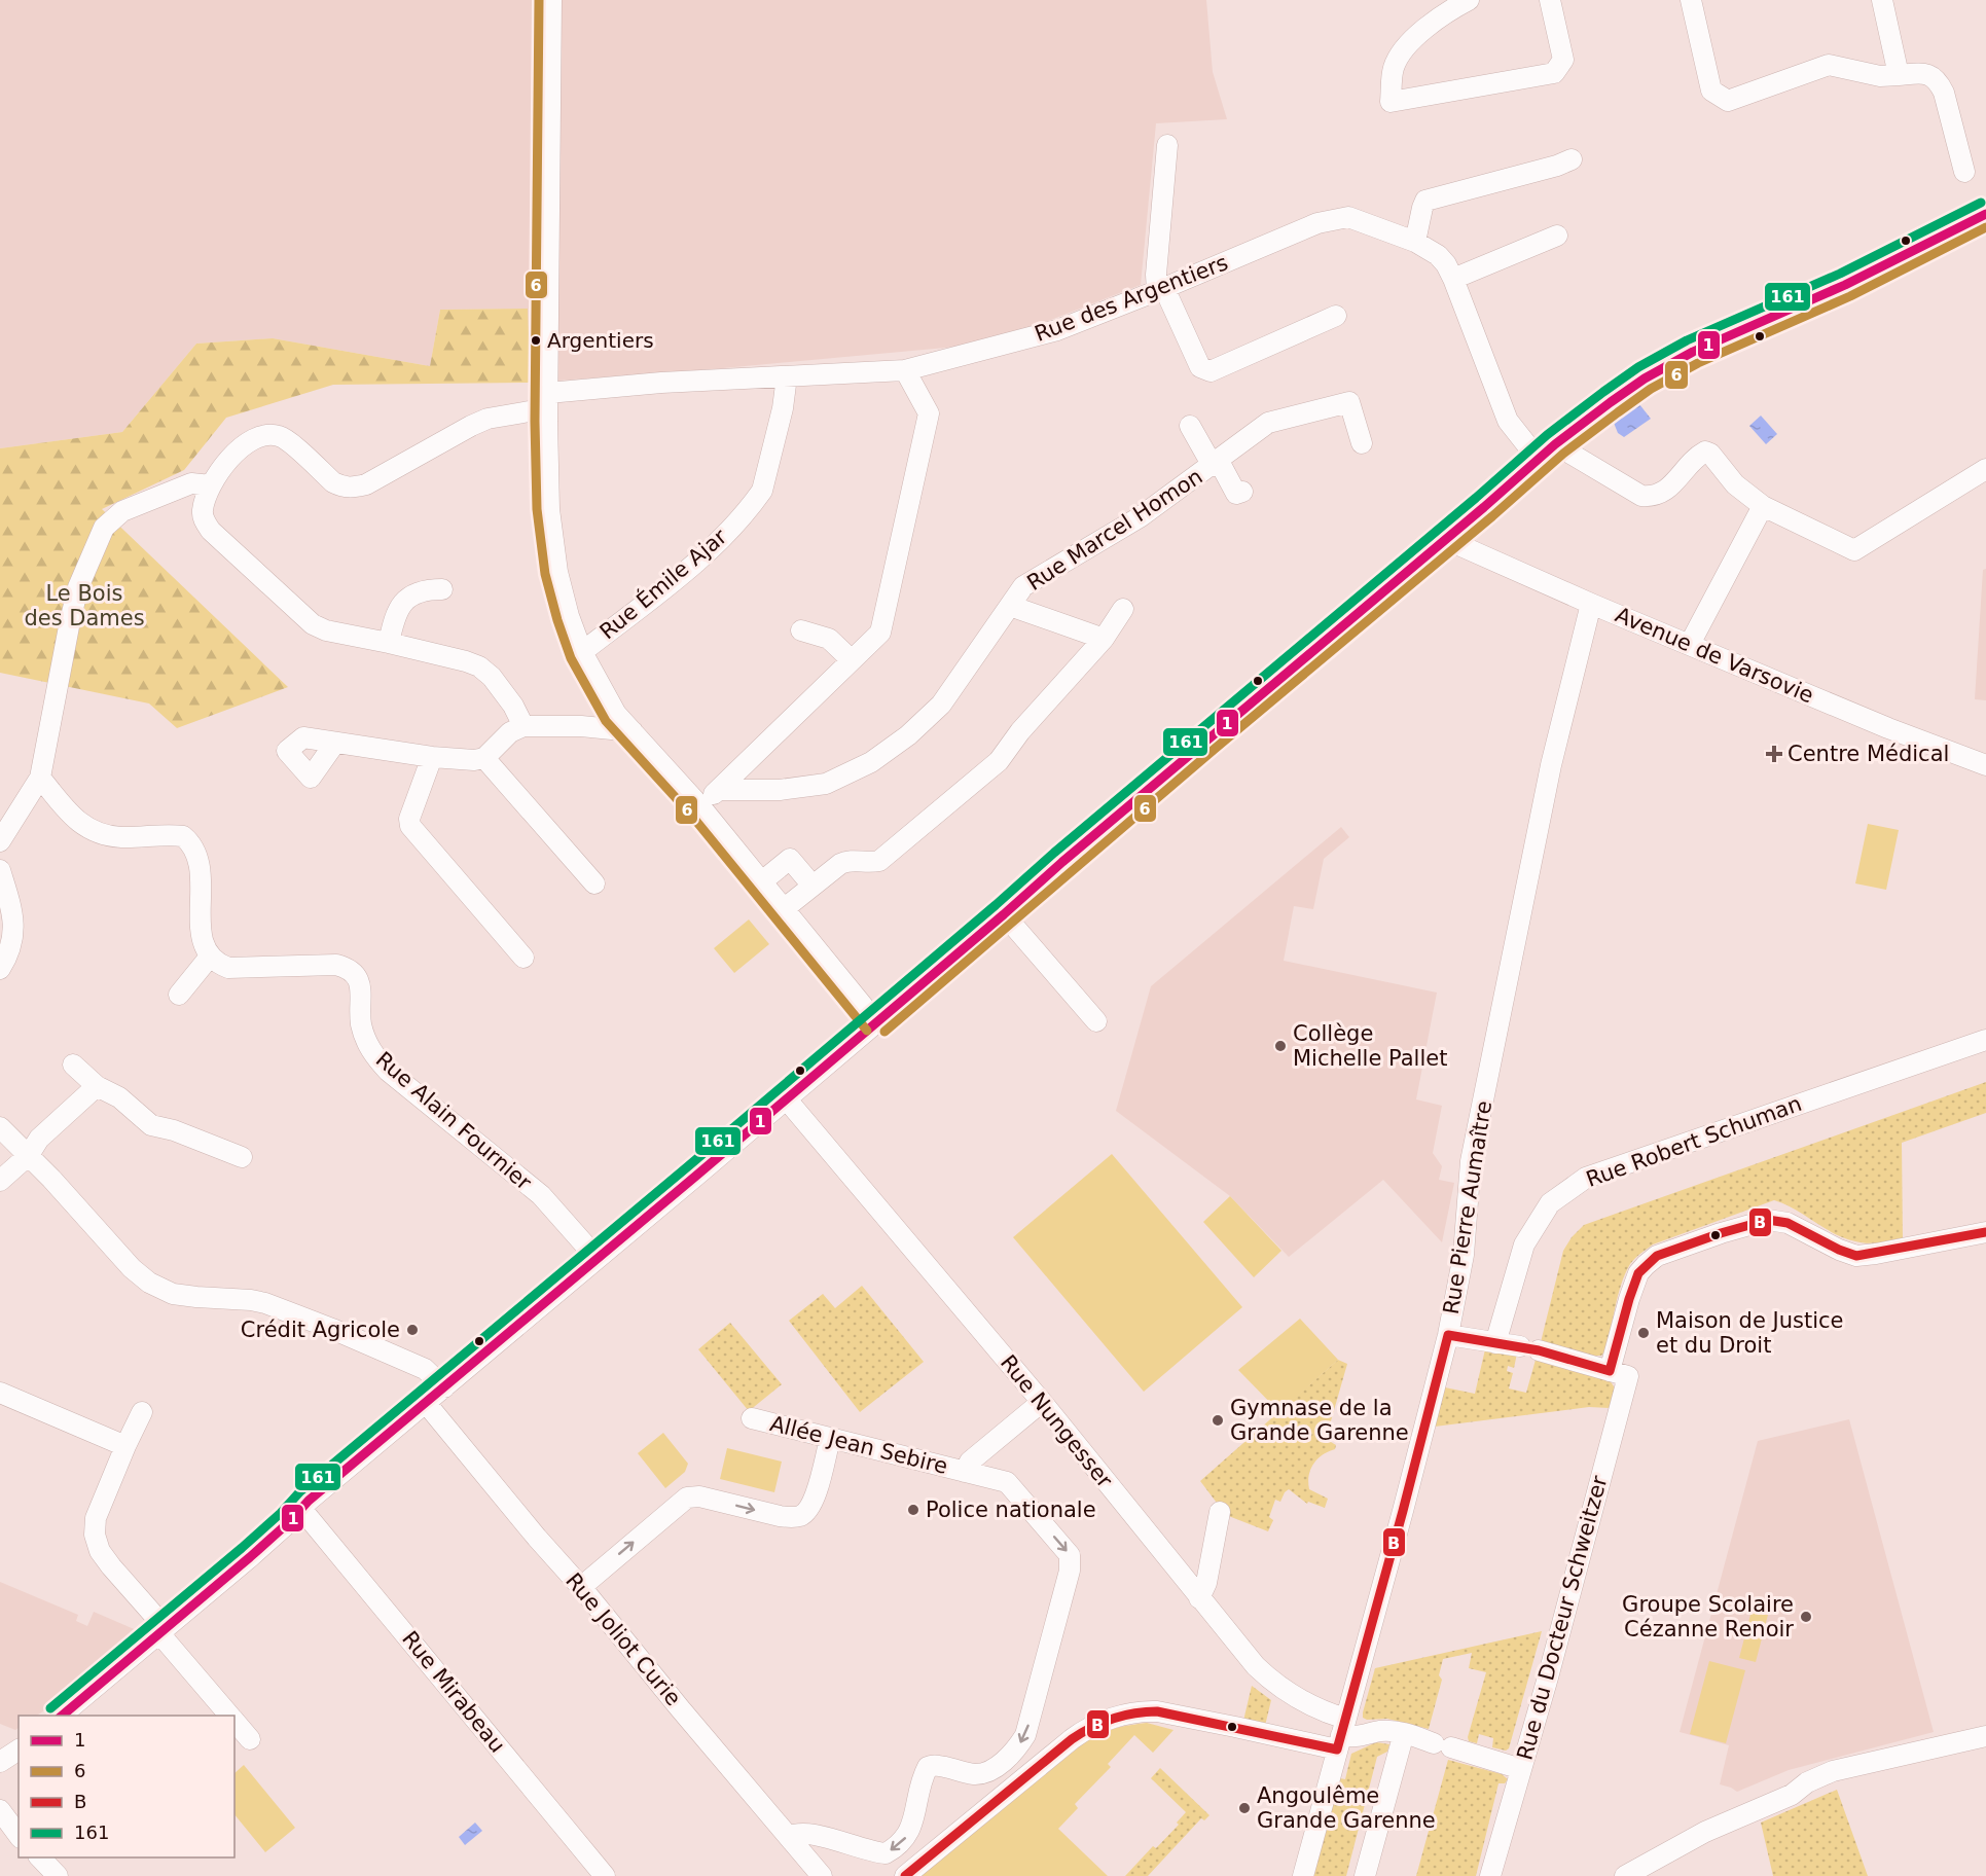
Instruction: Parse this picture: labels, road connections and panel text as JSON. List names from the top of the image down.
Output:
{
  "streets": {
    "street": [
      "Rue des Argentiers",
      "Rue Marcel Homon",
      "Rue Émile Ajar",
      "Avenue de Varsovie",
      "Rue Alain Fournier",
      "Rue Robert Schuman",
      "Rue Pierre Aumaître",
      "Rue Nungesser",
      "Allée Jean Sebire",
      "Rue du Docteur Schweitzer",
      "Rue Joliot Curie",
      "Rue Mirabeau"
    ]
  },
  "crossings": [
    ["Rue des Argentiers", "Rue Émile Ajar"],
    ["Avenue de Varsovie", "Rue Pierre Aumaître"],
    ["Rue Pierre Aumaître", "Rue Nungesser"],
    ["Allée Jean Sebire", "Rue Joliot Curie"]
  ],
  "parks": ["Le Bois des Dames"],
  "places": {
    "other": [
      "Argentiers",
      "Collège Michelle Pallet",
      "Crédit Agricole",
      "Maison de Justice et du Droit",
      "Gymnase de la Grande Garenne",
      "Police nationale",
      "Groupe Scolaire Cézanne Renoir",
      "Angoulême Grande Garenne"
    ],
    "health": ["Centre Médical"]
  },
  "lines": [
    "transit line 6",
    "transit line 161",
    "transit line 1",
    "transit line B"
  ],
  "legend": [
    "1",
    "6",
    "B",
    "161"
  ]
}
